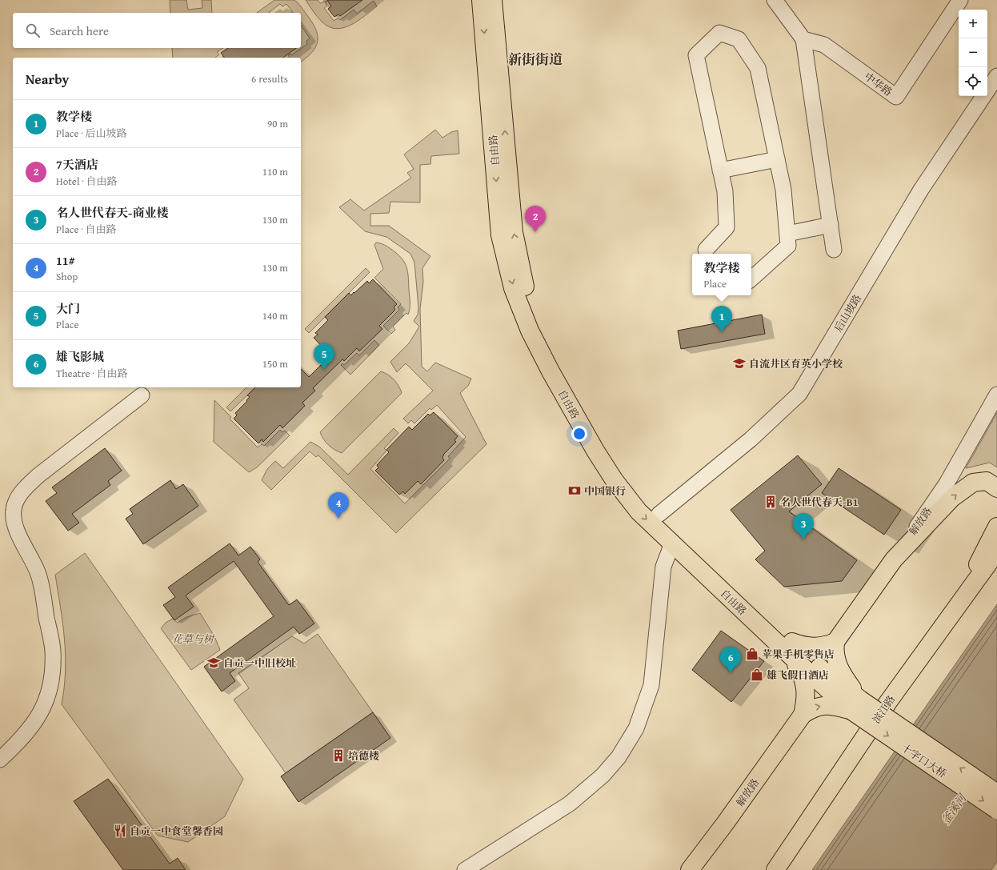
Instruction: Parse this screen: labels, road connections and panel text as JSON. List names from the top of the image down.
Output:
{
  "streets": {
    "main road": [
      "自由路",
      "解放路",
      "滨江路",
      "十字口大桥"
    ],
    "street": ["中华路", "后山坡路"]
  },
  "crossings": [
    ["自由路", "后山坡路"],
    ["自由路", "十字口大桥"]
  ],
  "districts": ["新街街道"],
  "water": ["釜溪河"],
  "parks": ["花草与树"],
  "places": {
    "school or university": ["自流井区育英小学校", "自贡一中旧校址"],
    "bank": ["中国银行"],
    "building": ["名人世代春天-B1", "培德楼"],
    "shop": ["苹果手机零售店", "雄飞假日酒店"],
    "restaurant": ["自贡一中食堂馨香园"]
  },
  "page": {
    "map_buttons": ["+", "−"],
    "search": "Search here",
    "heading": ["Nearby", "6 results"],
    "list": [
      {
        "mark": "1",
        "name": "教学楼",
        "note": "Place · 后山坡路",
        "value": "90 m"
      },
      {
        "mark": "2",
        "name": "7天酒店",
        "note": "Hotel · 自由路",
        "value": "110 m"
      },
      {
        "mark": "3",
        "name": "名人世代春天-商业楼",
        "note": "Place · 自由路",
        "value": "130 m"
      },
      {
        "mark": "4",
        "name": "11#",
        "note": "Shop",
        "value": "130 m"
      },
      {
        "mark": "5",
        "name": "大门",
        "note": "Place",
        "value": "140 m"
      },
      {
        "mark": "6",
        "name": "雄飞影城",
        "note": "Theatre · 自由路",
        "value": "150 m"
      }
    ],
    "pins": [
      "2",
      "1",
      "5",
      "4",
      "3",
      "6"
    ],
    "popup": ["教学楼", "Place"]
  }
}
